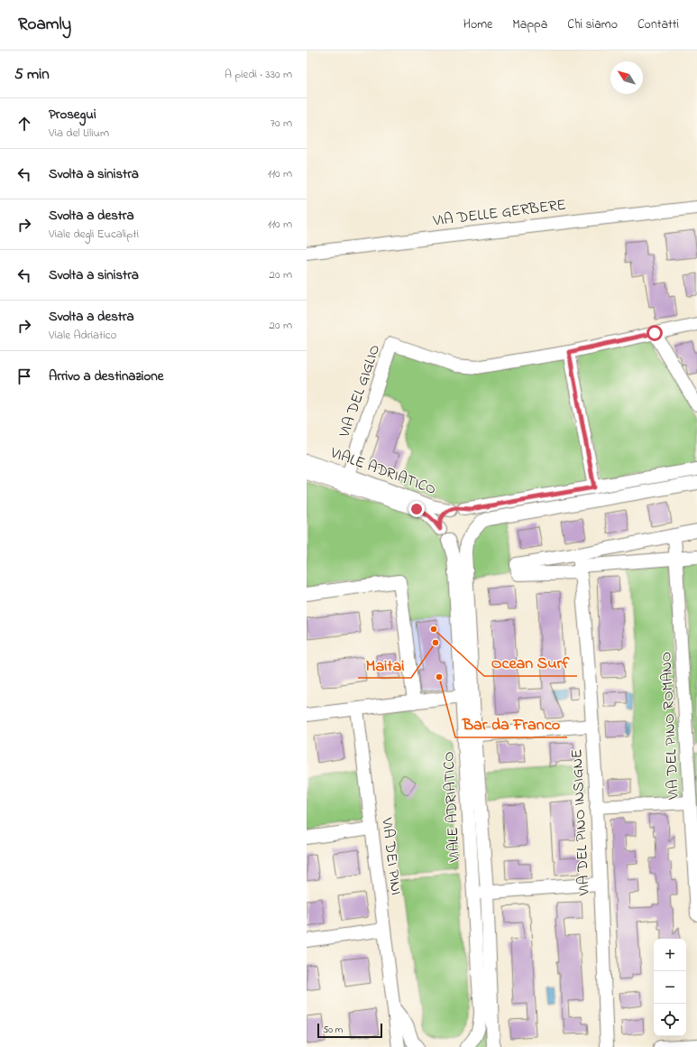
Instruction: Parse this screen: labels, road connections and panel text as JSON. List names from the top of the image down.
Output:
{
  "streets": {
    "street": [
      "VIA DELLE GERBERE",
      "VIA DEL GIGLIO",
      "VIALE ADRIATICO",
      "VIA DEL PINO ROMANO",
      "VIA DEL PINO INSIGNE",
      "VIA DEI PINI"
    ]
  },
  "crossings": [
    ["VIA DEL GIGLIO", "VIALE ADRIATICO"]
  ],
  "places": ["Ocean Surf", "Maitai", "Bar da Franco"],
  "scale_bar": "50 m",
  "north": "top left",
  "page": {
    "header": "Roamly",
    "nav": [
      "Home",
      "Mappa",
      "Chi siamo",
      "Contatti"
    ],
    "heading": ["5 min", "A piedi · 330 m"],
    "list": [
      ["Prosegui", "Via del Lilium", "70 m"],
      ["Svolta a sinistra", "110 m"],
      ["Svolta a destra", "Viale degli Eucalipti", "110 m"],
      ["Svolta a sinistra", "20 m"],
      ["Svolta a destra", "Viale Adriatico", "20 m"],
      "Arrivo a destinazione"
    ],
    "map_buttons": ["+", "−"],
    "scale": "50 m"
  }
}
